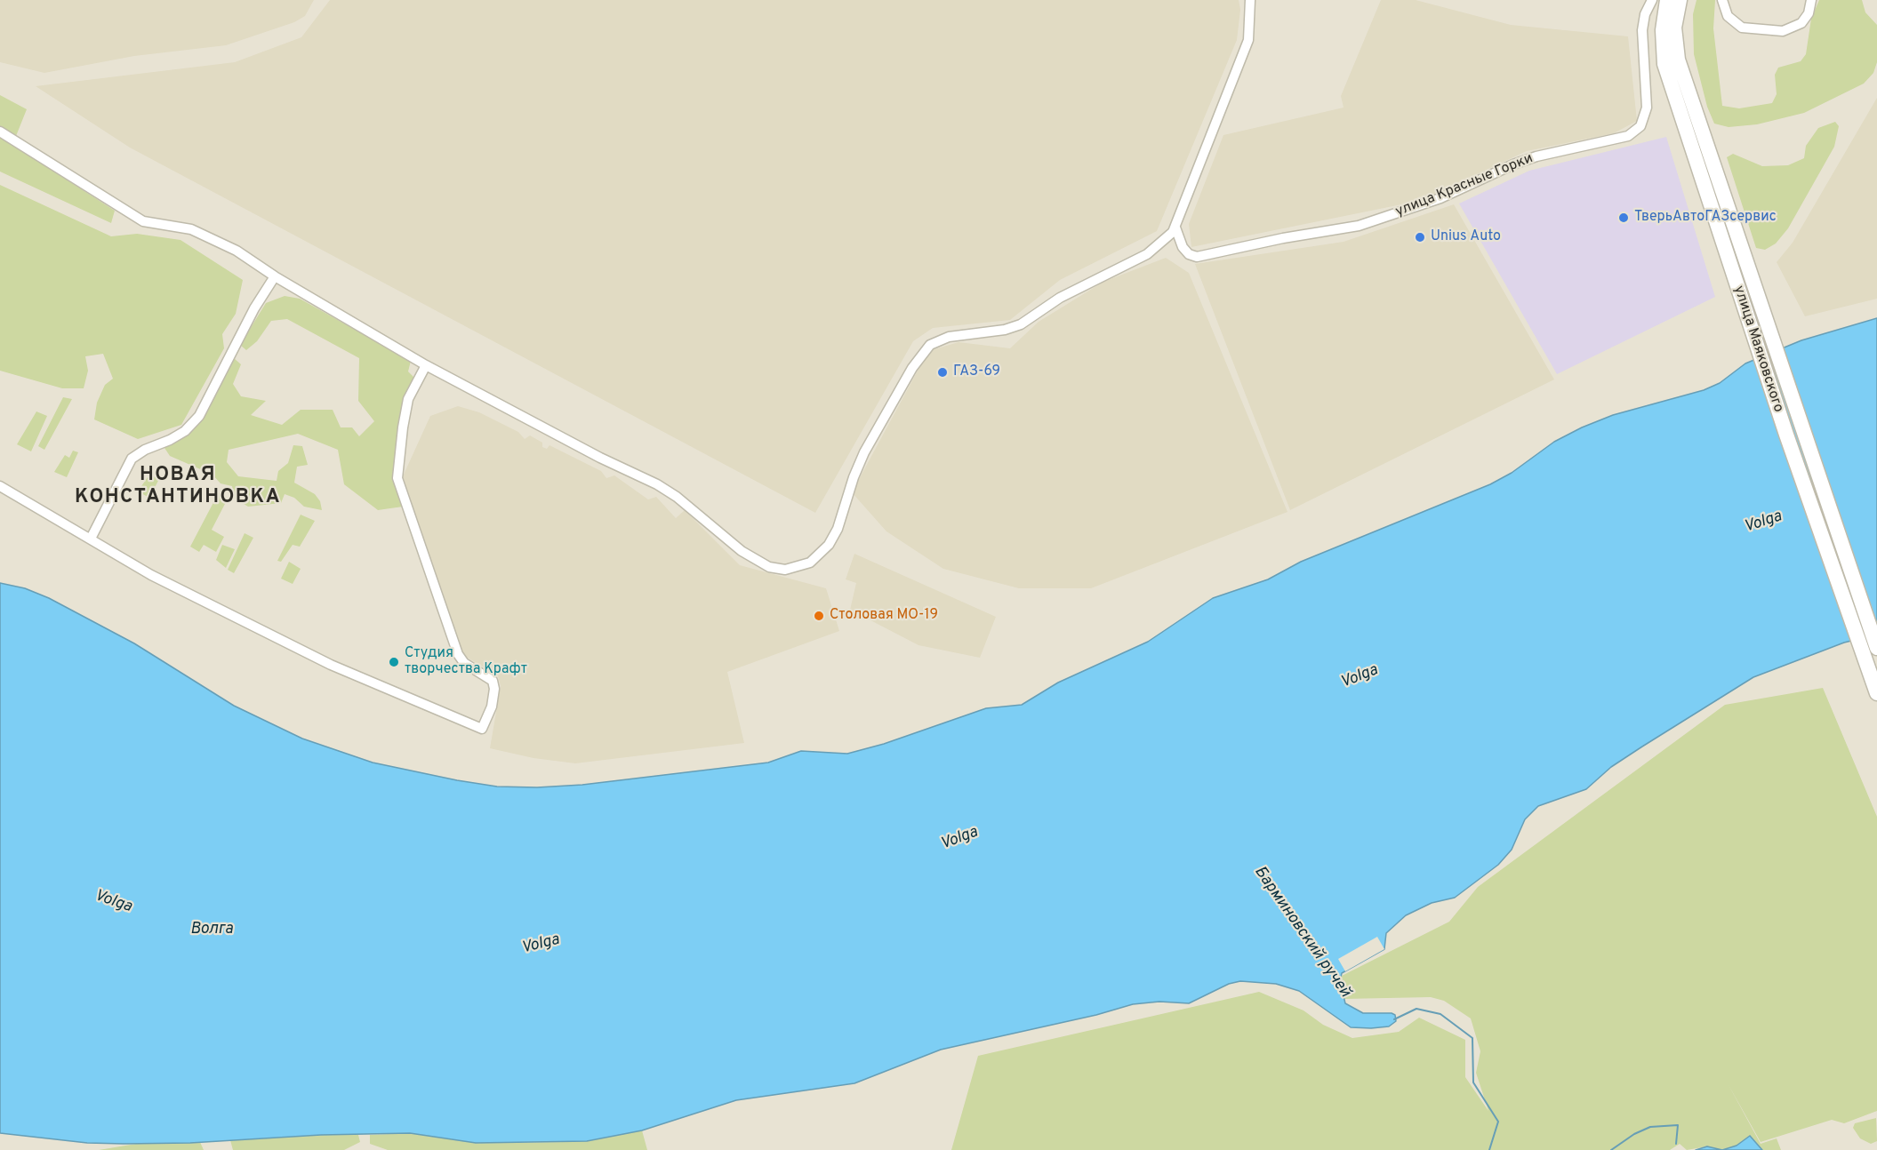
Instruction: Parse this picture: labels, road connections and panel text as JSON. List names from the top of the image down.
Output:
{
  "streets": {
    "main road": ["улица Маяковского"],
    "street": ["улица Красные Горки"]
  },
  "districts": ["НОВАЯ КОНСТАНТИНОВКА"],
  "water": ["Volga", "Волга", "Барминовский ручей"],
  "places": [
    "ТверьАвтоГАЗсервис",
    "Unius Auto",
    "ГАЗ-69",
    "Столовая МО-19",
    "Студия творчества Крафт"
  ]
}
